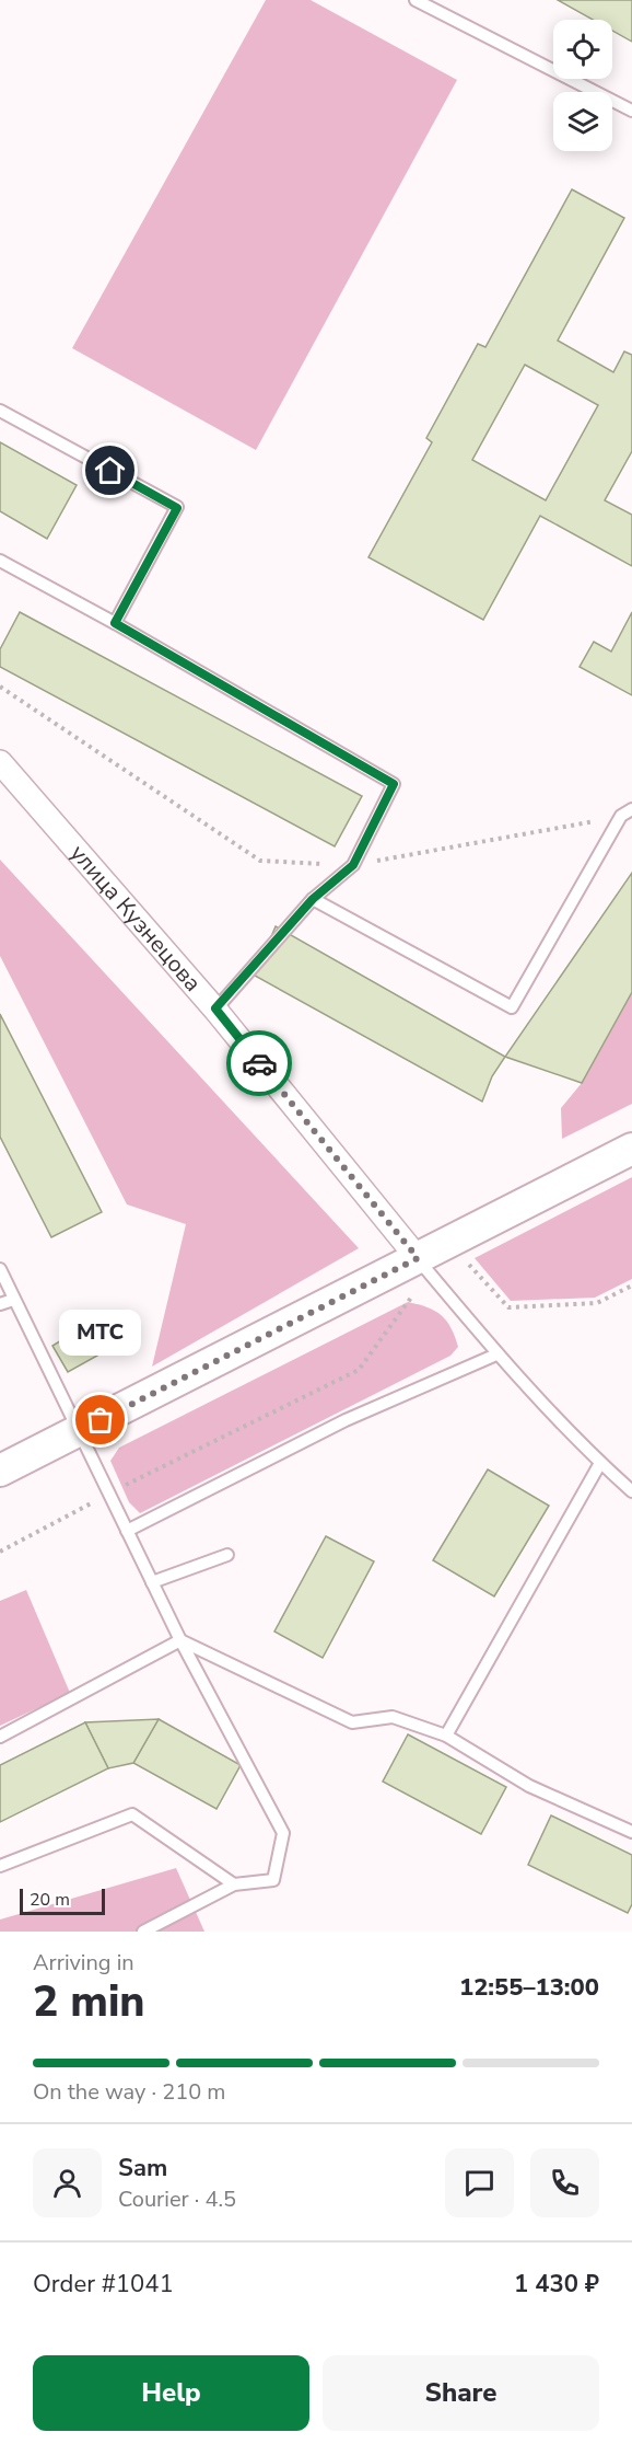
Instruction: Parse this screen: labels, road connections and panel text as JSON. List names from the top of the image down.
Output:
{
  "streets": {
    "street": ["улица Кузнецова"]
  },
  "places": ["МТС"],
  "scale_bar": "20 m",
  "page": {
    "bubble": "МТС",
    "scale": "20 m",
    "heading": ["2 min", "Arriving in", "12:55–13:00"],
    "panel": [
      "Sam",
      "Courier · 4.5",
      "Order #1041",
      "1 430 ₽"
    ],
    "bar": "On the way · 210 m",
    "buttons": ["Help", "Share"]
  }
}
